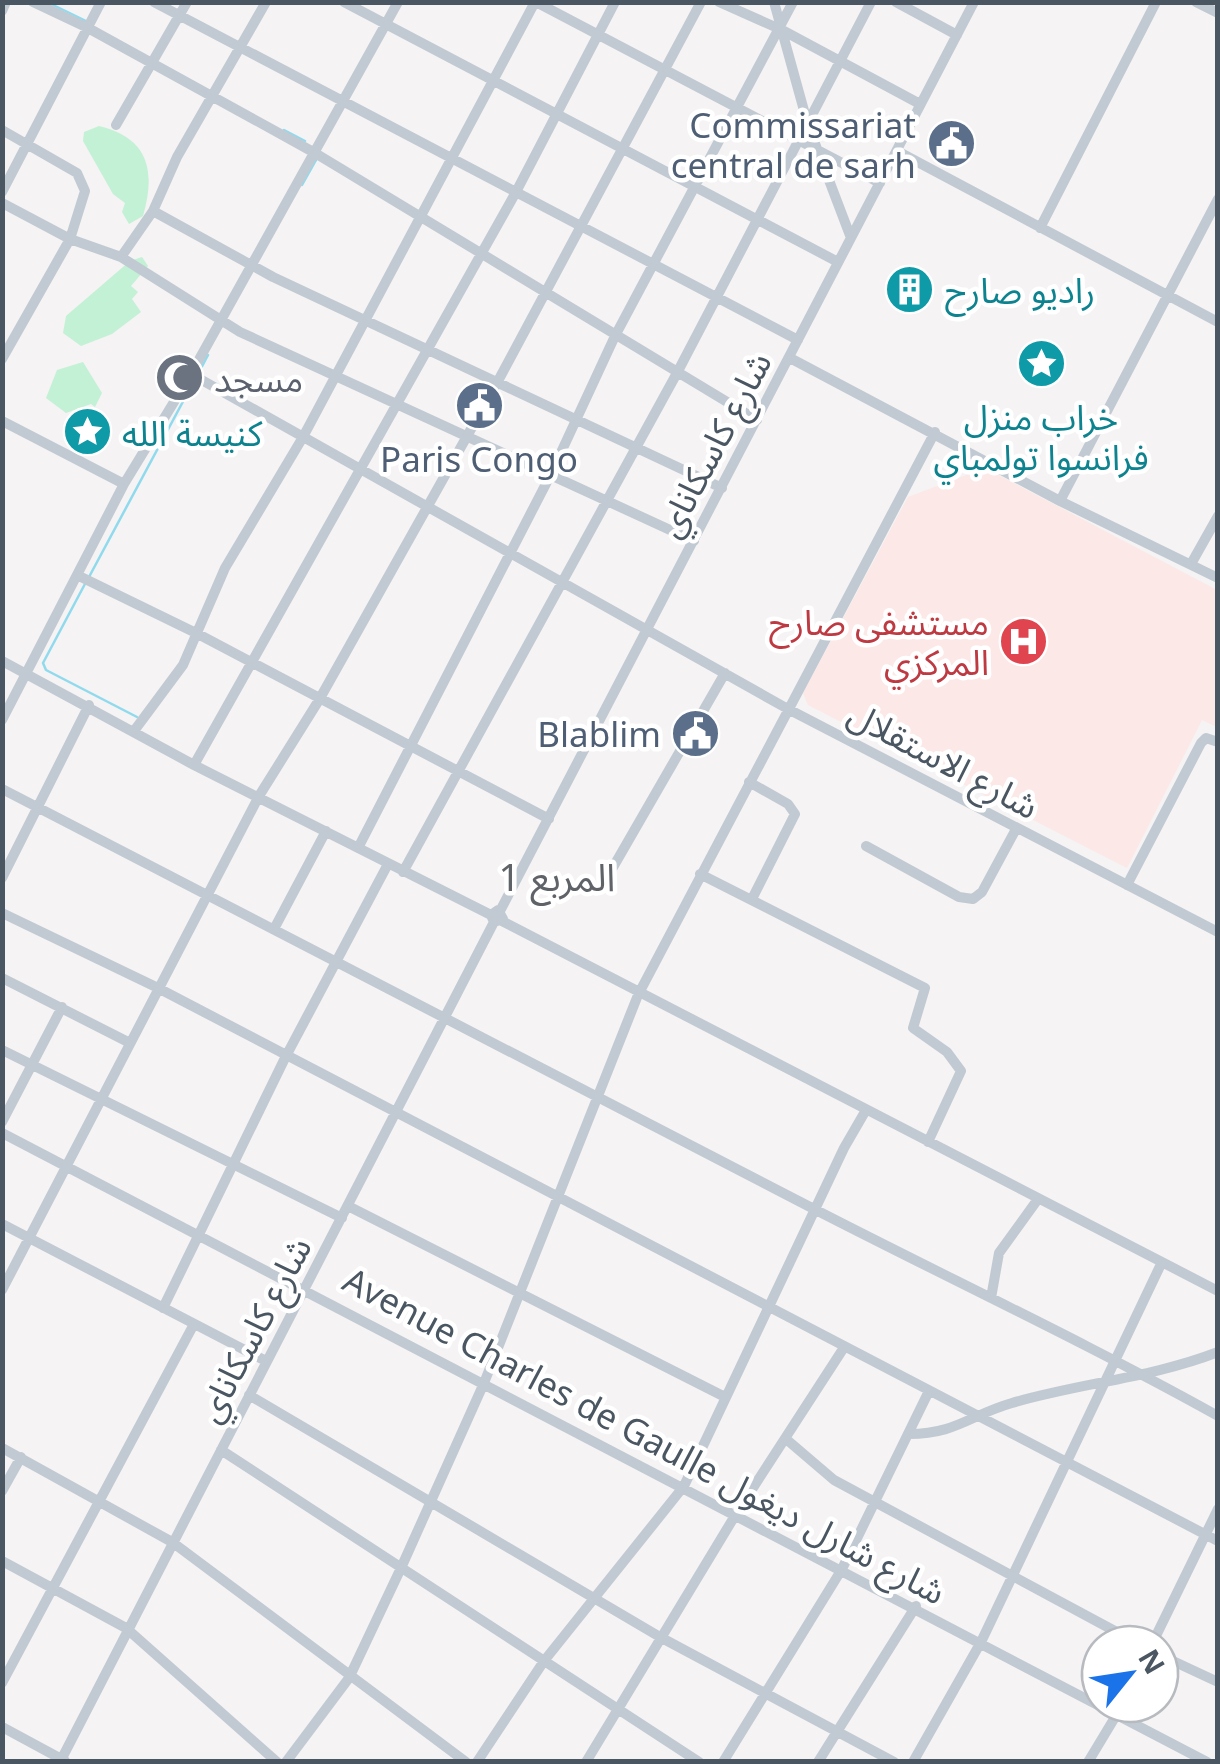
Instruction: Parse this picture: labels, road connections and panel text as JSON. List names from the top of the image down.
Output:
{
  "streets": {
    "street": ["شارع كاسكاناي", "شارع الاستقلال", "Avenue Charles de Gaulle شارع شارل ديغول"]
  },
  "crossings": [
    ["شارع كاسكاناي", "شارع الاستقلال"],
    ["شارع كاسكاناي", "Avenue Charles de Gaulle شارع شارل ديغول"]
  ],
  "districts": ["المربع 1"],
  "places": {
    "public building": ["Commissariat central de sarh", "Paris Congo", "Blablim"],
    "building": ["راديو صارح"],
    "place": ["خراب منزل فرانسوا تولمباي", "كنيسة الله"],
    "mosque": ["مسجد"],
    "hospital": ["مستشفى صارح المركزي"]
  },
  "north": "top right"
}
